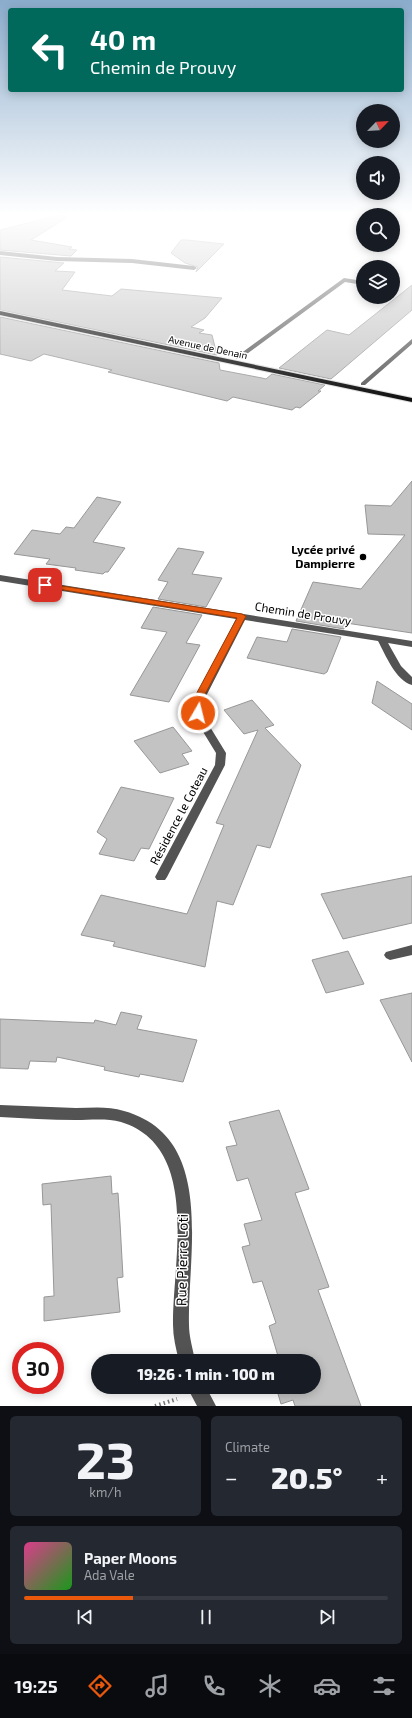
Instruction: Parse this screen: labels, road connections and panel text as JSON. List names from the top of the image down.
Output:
{
  "streets": {
    "main road": ["Avenue de Denain"],
    "street": ["Chemin de Prouvy", "Résidence le Coteau", "Rue Pierre Loti"]
  },
  "crossings": [
    ["Chemin de Prouvy", "Résidence le Coteau"]
  ],
  "places": ["Lycée privé Dampierre"],
  "north": "top right",
  "page": {
    "turn": ["40 m", "Chemin de Prouvy"],
    "limit": "30",
    "trip": "19:26 · 1 min · 100 m",
    "tile": [
      ["23", "km/h"],
      "Climate"
    ],
    "heat": ["−", "20.5°", "+"],
    "song": ["Paper Moons", "Ada Vale"],
    "tabs": "19:25"
  }
}
